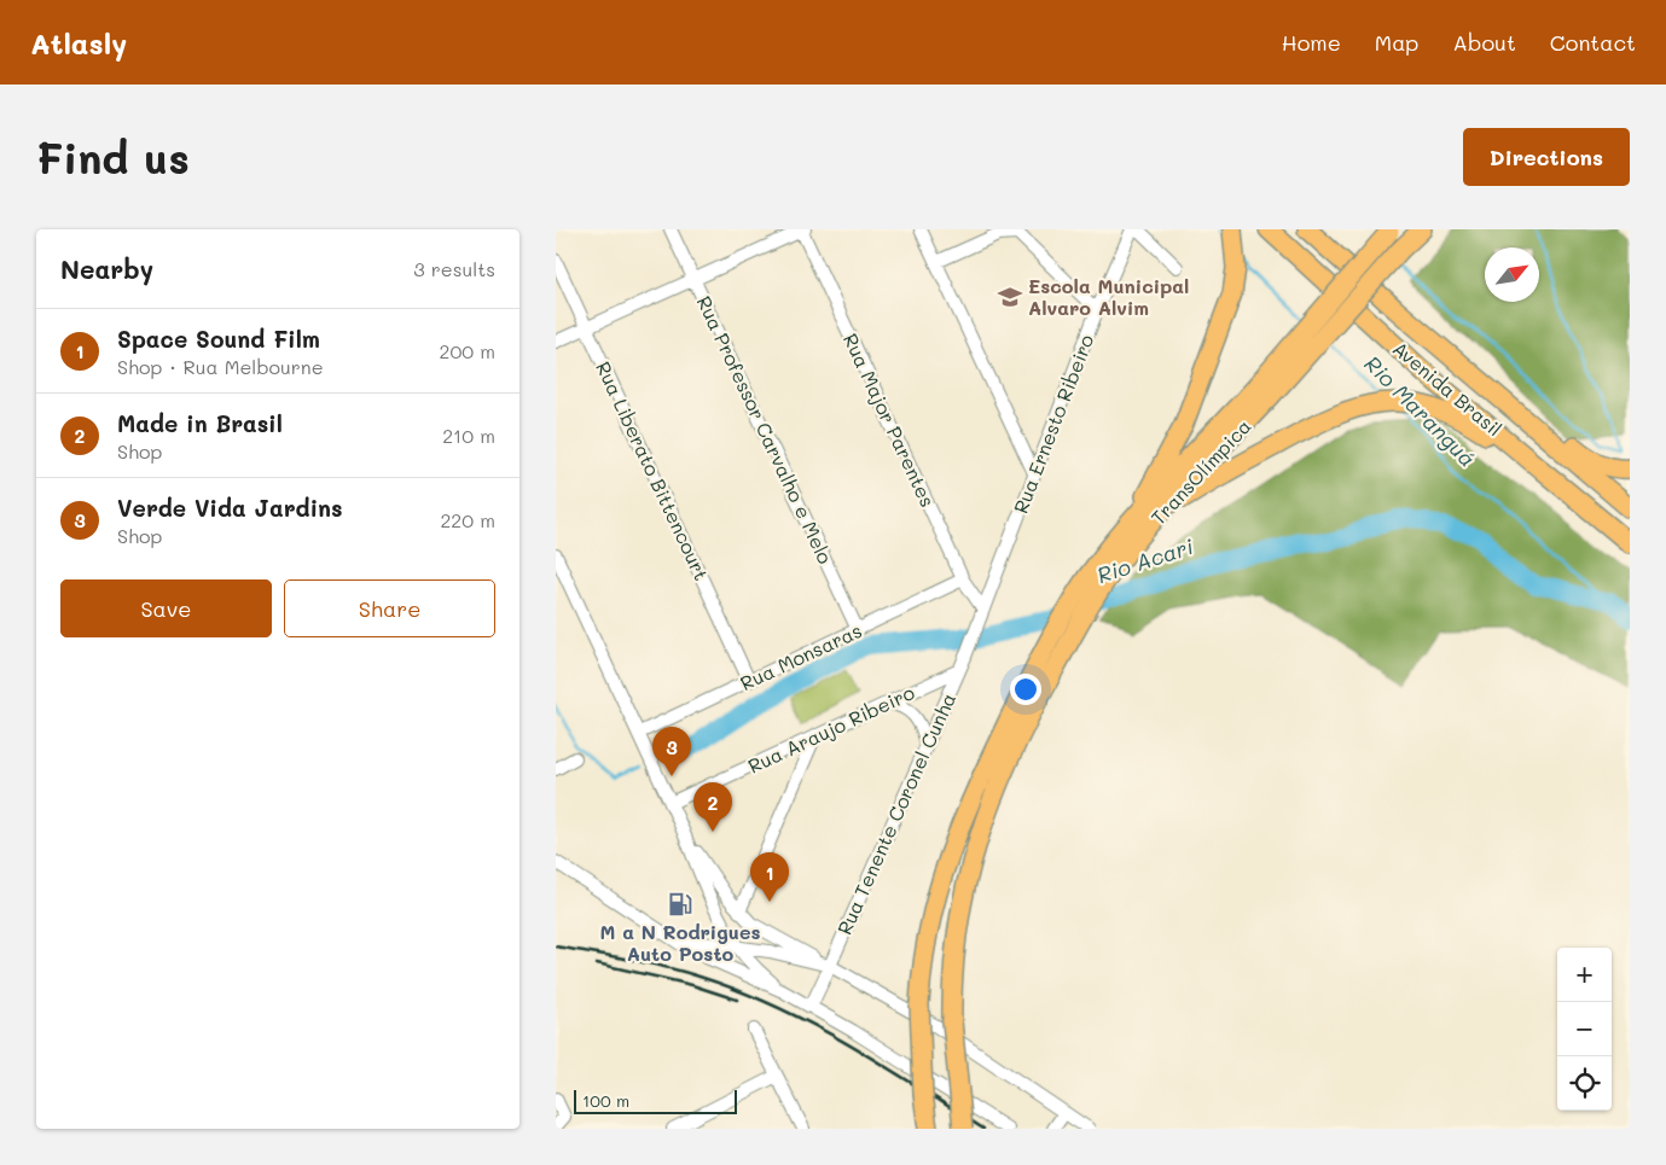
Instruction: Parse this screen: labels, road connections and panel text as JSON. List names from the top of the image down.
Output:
{
  "streets": {
    "highway": ["Avenida Brasil", "TransOlímpica"],
    "street": [
      "Rua Major Parentes",
      "Rua Ernesto Ribeiro",
      "Rua Professor Carvalho e Melo",
      "Rua Liberato Bittencourt",
      "Rua Monsaras",
      "Rua Araujo Ribeiro",
      "Rua Tenente Coronel Cunha"
    ]
  },
  "crossings": [
    ["Rua Major Parentes", "Rua Ernesto Ribeiro"],
    ["Rua Major Parentes", "Rua Monsaras"],
    ["Rua Major Parentes", "Rua Tenente Coronel Cunha"],
    ["Rua Ernesto Ribeiro", "Rua Tenente Coronel Cunha"],
    ["Rua Professor Carvalho e Melo", "Rua Monsaras"],
    ["Rua Liberato Bittencourt", "Rua Monsaras"],
    ["Rua Araujo Ribeiro", "Rua Tenente Coronel Cunha"]
  ],
  "water": ["Rio Maranguá", "Rio Acari"],
  "places": {
    "school or university": ["Escola Municipal Alvaro Alvim"],
    "fuel station": ["M a N Rodrigues Auto Posto"]
  },
  "scale_bar": "100 m",
  "north": "top right",
  "page": {
    "header": "Atlasly",
    "nav": [
      "Home",
      "Map",
      "About",
      "Contact"
    ],
    "buttons": [
      "Directions",
      ["Save", "Share"]
    ],
    "title": "Find us",
    "heading": ["Nearby", "3 results"],
    "list": [
      {
        "mark": "1",
        "name": "Space Sound Film",
        "note": "Shop · Rua Melbourne",
        "value": "200 m"
      },
      {
        "mark": "2",
        "name": "Made in Brasil",
        "note": "Shop",
        "value": "210 m"
      },
      {
        "mark": "3",
        "name": "Verde Vida Jardins",
        "note": "Shop",
        "value": "220 m"
      }
    ],
    "pins": ["3", "2", "1"],
    "map_buttons": ["+", "−"],
    "scale": "100 m"
  }
}
